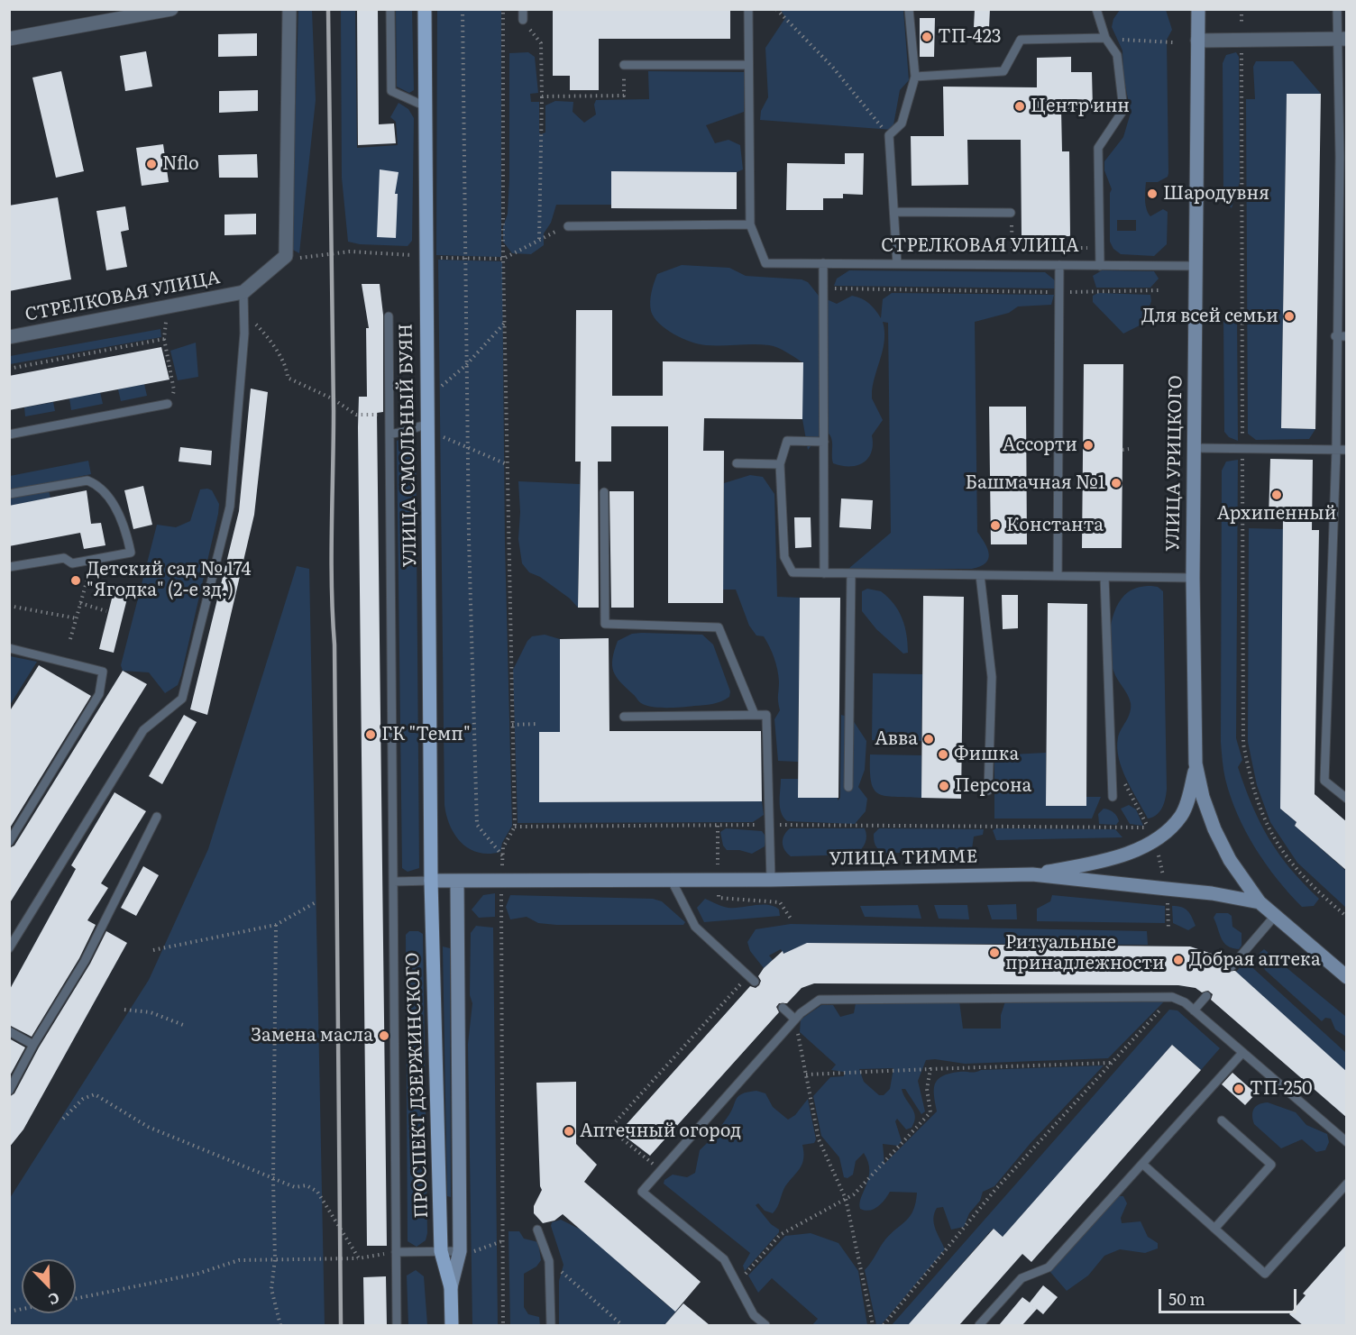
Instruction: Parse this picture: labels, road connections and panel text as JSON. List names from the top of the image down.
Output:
{
  "streets": {
    "main road": [
      "УЛИЦА СМОЛЬНЫЙ БУЯН",
      "УЛИЦА УРИЦКОГО",
      "УЛИЦА ТИММЕ",
      "ПРОСПЕКТ ДЗЕРЖИНСКОГО"
    ],
    "street": ["СТРЕЛКОВАЯ УЛИЦА"]
  },
  "crossings": [
    ["СТРЕЛКОВАЯ УЛИЦА", "УЛИЦА УРИЦКОГО"],
    ["УЛИЦА СМОЛЬНЫЙ БУЯН", "УЛИЦА ТИММЕ"],
    ["УЛИЦА СМОЛЬНЫЙ БУЯН", "ПРОСПЕКТ ДЗЕРЖИНСКОГО"],
    ["УЛИЦА УРИЦКОГО", "УЛИЦА ТИММЕ"],
    ["УЛИЦА ТИММЕ", "ПРОСПЕКТ ДЗЕРЖИНСКОГО"]
  ],
  "places": [
    "ТП-423",
    "Центр инн",
    "Nflo",
    "Шародувня",
    "Для всей семьи",
    "Ассорти",
    "Башмачная №1",
    "Архипенный",
    "Константа",
    "Детский сад № 174 \"Ягодка\" (2-е зд.)",
    "ГК \"Темп\"",
    "Авва",
    "Фишка",
    "Персона",
    "Ритуальные принадлежности",
    "Добрая аптека",
    "Замена масла",
    "ТП-250",
    "Аптечный огород"
  ],
  "scale_bar": "50 m",
  "north": "bottom right"
}
